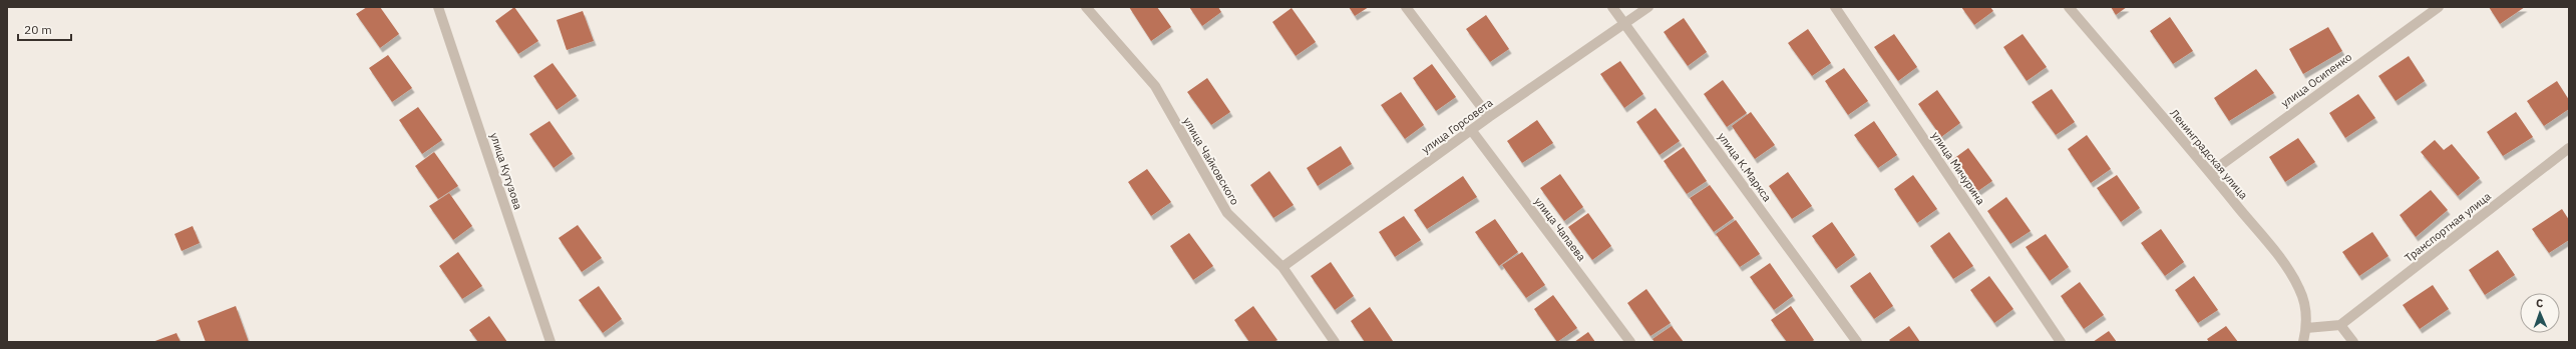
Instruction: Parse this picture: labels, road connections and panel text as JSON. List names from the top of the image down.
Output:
{
  "streets": {
    "street": [
      "улица Осипенко",
      "улица Горсовета",
      "Ленинградская улица",
      "улица Чайковского",
      "улица К.Маркса",
      "улица Мичурина",
      "улица Кутузова",
      "Транспортная улица",
      "улица Чапаева"
    ]
  },
  "crossings": [
    ["улица Осипенко", "Ленинградская улица"],
    ["улица Горсовета", "улица Чайковского"],
    ["улица Горсовета", "улица К.Маркса"],
    ["улица Горсовета", "улица Чапаева"]
  ],
  "scale_bar": "20 m",
  "north": "top"
}
